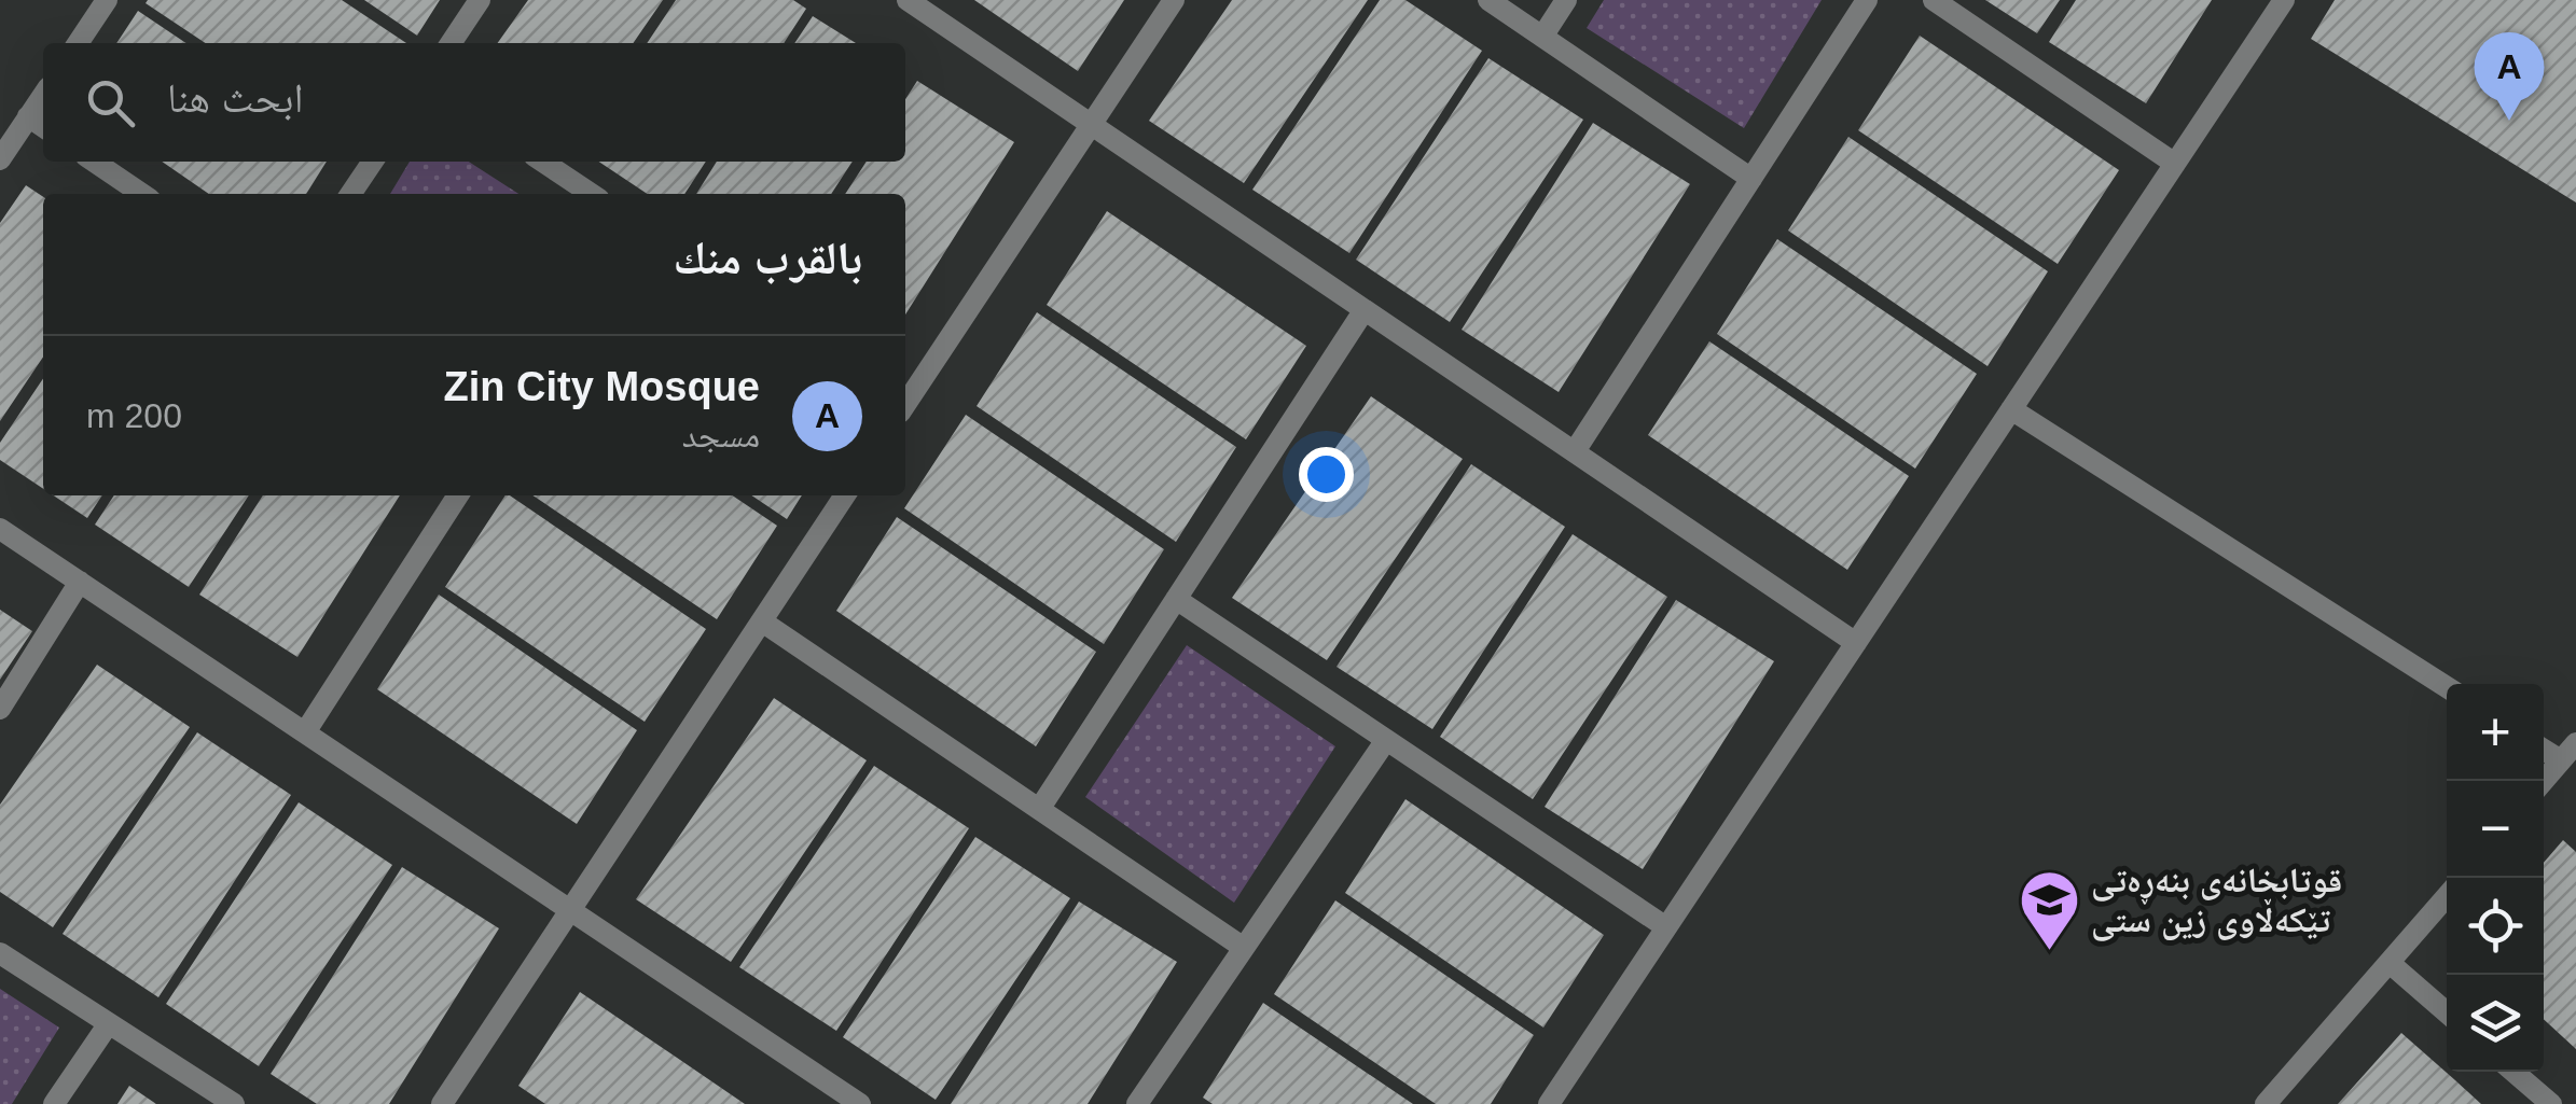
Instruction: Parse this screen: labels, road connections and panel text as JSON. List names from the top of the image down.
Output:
{
  "places": {
    "school or university": ["قوتابخانەی بنەڕەتی تێکەڵاوی زین ستی"]
  },
  "page": {
    "pins": "A",
    "search": "ابحث هنا",
    "heading": "بالقرب منك",
    "list": [
      {
        "mark": "A",
        "name": "Zin City Mosque",
        "note": "مسجد",
        "value": "200 m"
      }
    ],
    "map_buttons": ["+", "−"]
  }
}
